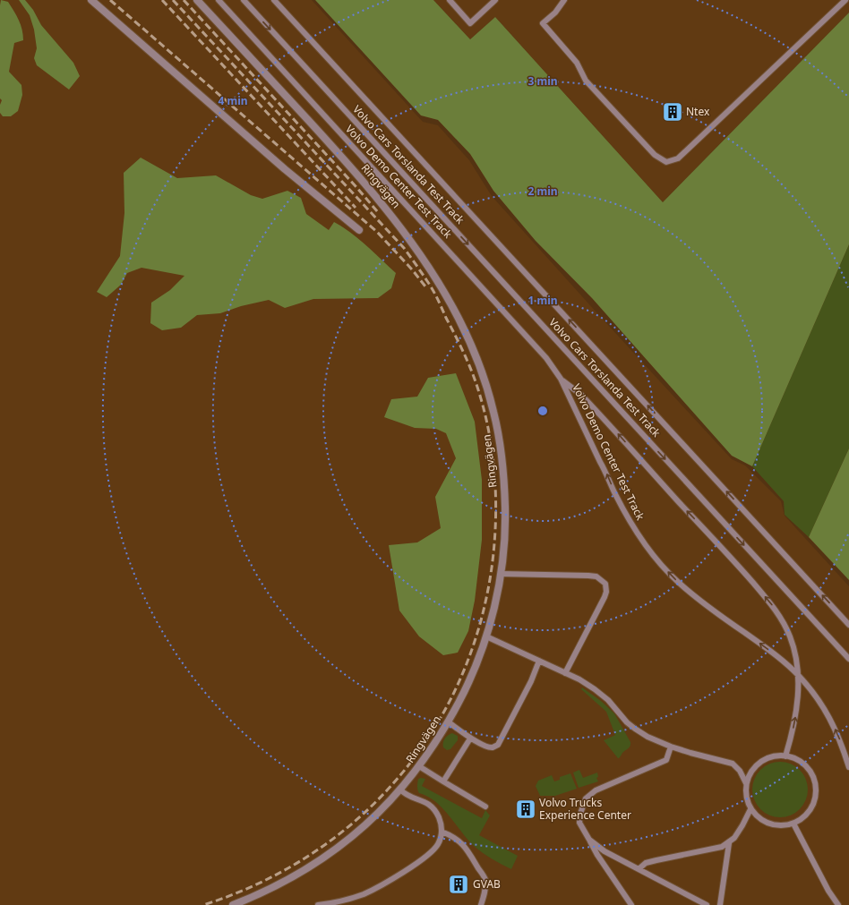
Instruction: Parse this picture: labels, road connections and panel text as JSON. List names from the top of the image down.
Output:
{
  "streets": {
    "street": ["Ringvägen"],
    "lane": ["Volvo Cars Torslanda Test Track", "Volvo Demo Center Test Track"]
  },
  "one_way": ["Volvo Demo Center Test Track"],
  "places": {
    "building": ["Ntex", "Volvo Trucks Experience Center", "GVAB"]
  },
  "rings": [
    "3 min",
    "4 min",
    "2 min",
    "1 min"
  ]
}
